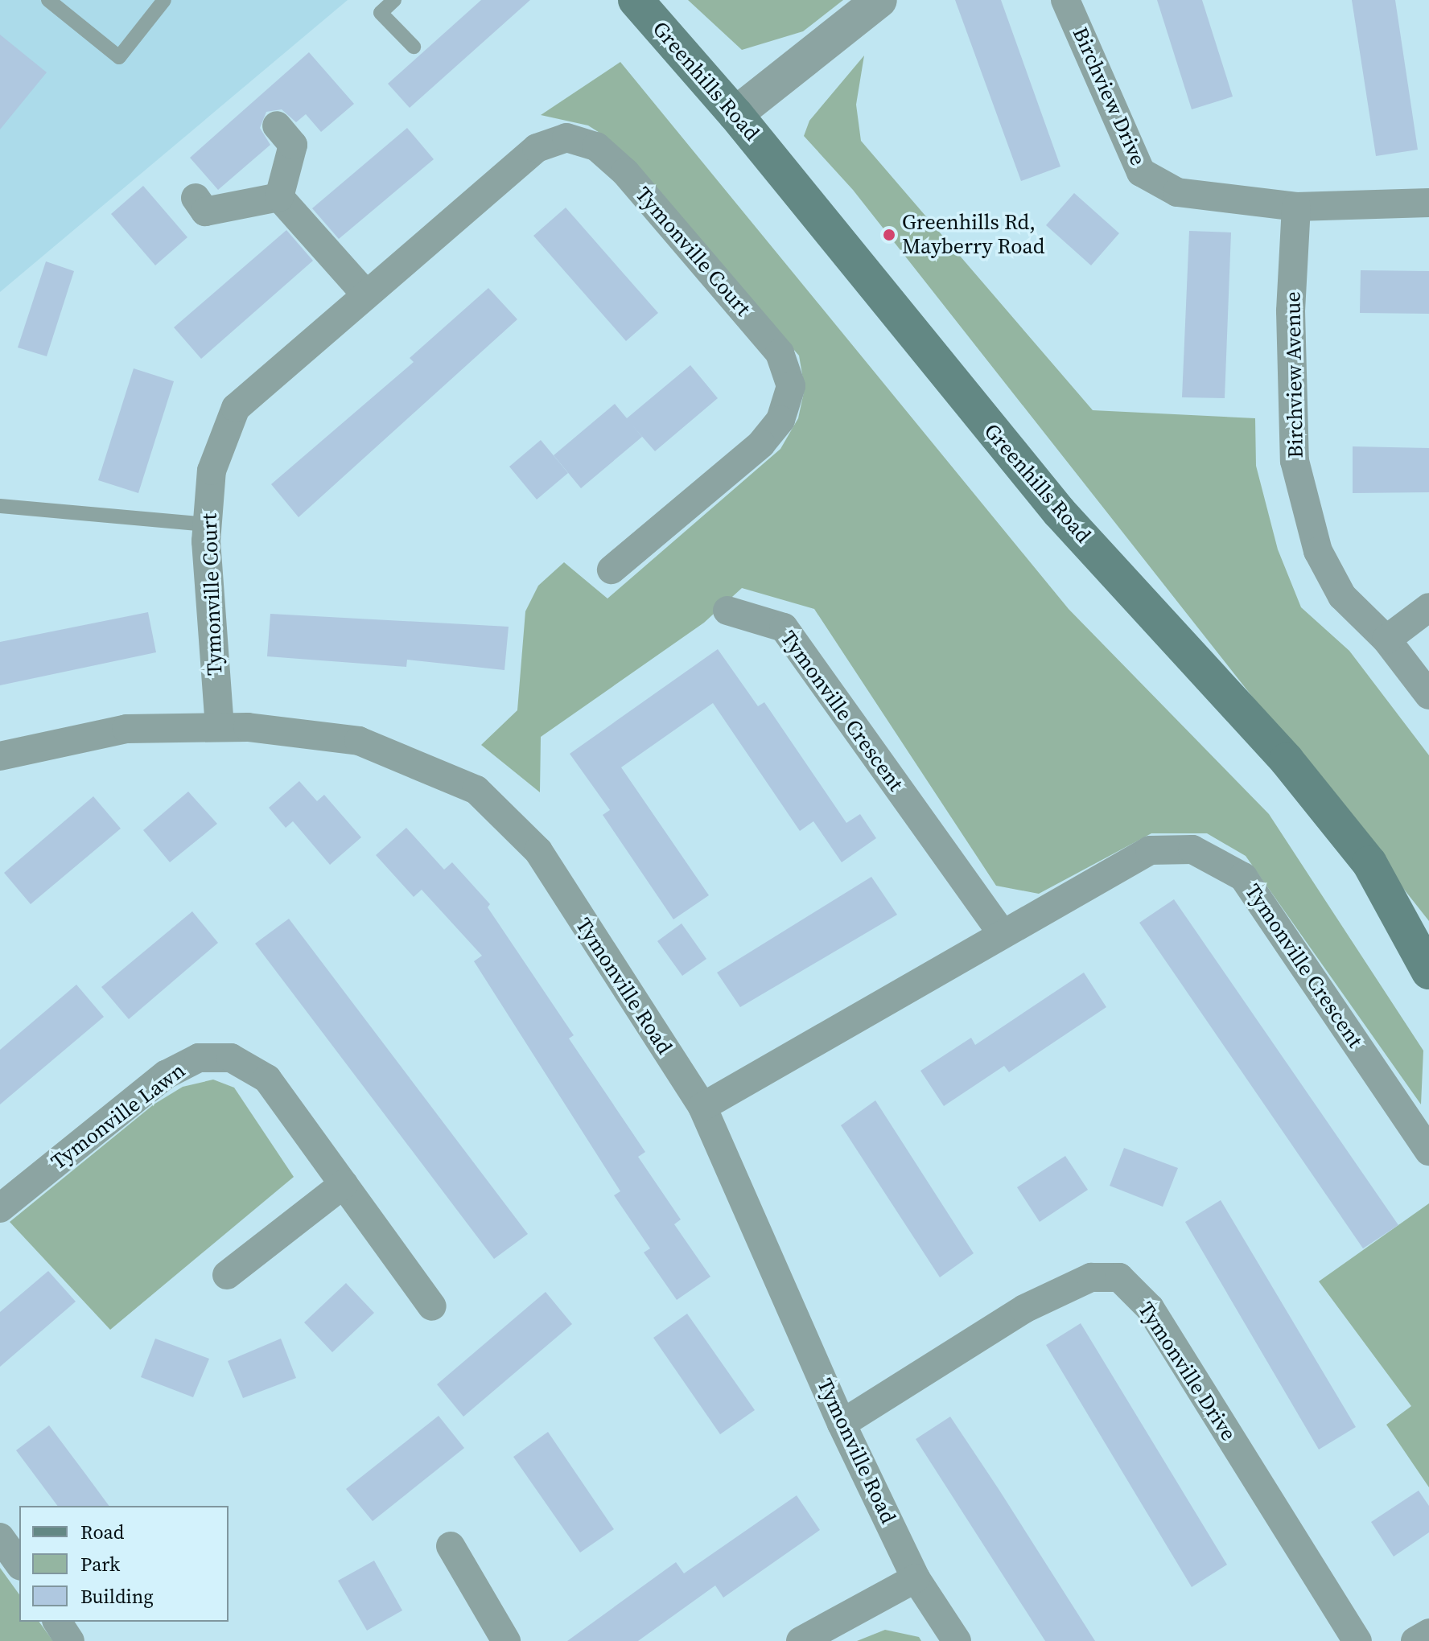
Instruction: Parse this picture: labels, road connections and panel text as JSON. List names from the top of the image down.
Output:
{
  "streets": {
    "main road": ["Greenhills Road"],
    "street": [
      "Birchview Drive",
      "Tymonville Court",
      "Birchview Avenue",
      "Tymonville Crescent",
      "Tymonville Road",
      "Tymonville Lawn",
      "Tymonville Drive"
    ]
  },
  "crossings": [
    ["Birchview Drive", "Birchview Avenue"],
    ["Tymonville Court", "Tymonville Road"],
    ["Tymonville Crescent", "Tymonville Road"],
    ["Tymonville Road", "Tymonville Drive"]
  ],
  "places": ["Greenhills Rd, Mayberry Road"],
  "legend": ["Road", "Park", "Building"]
}
